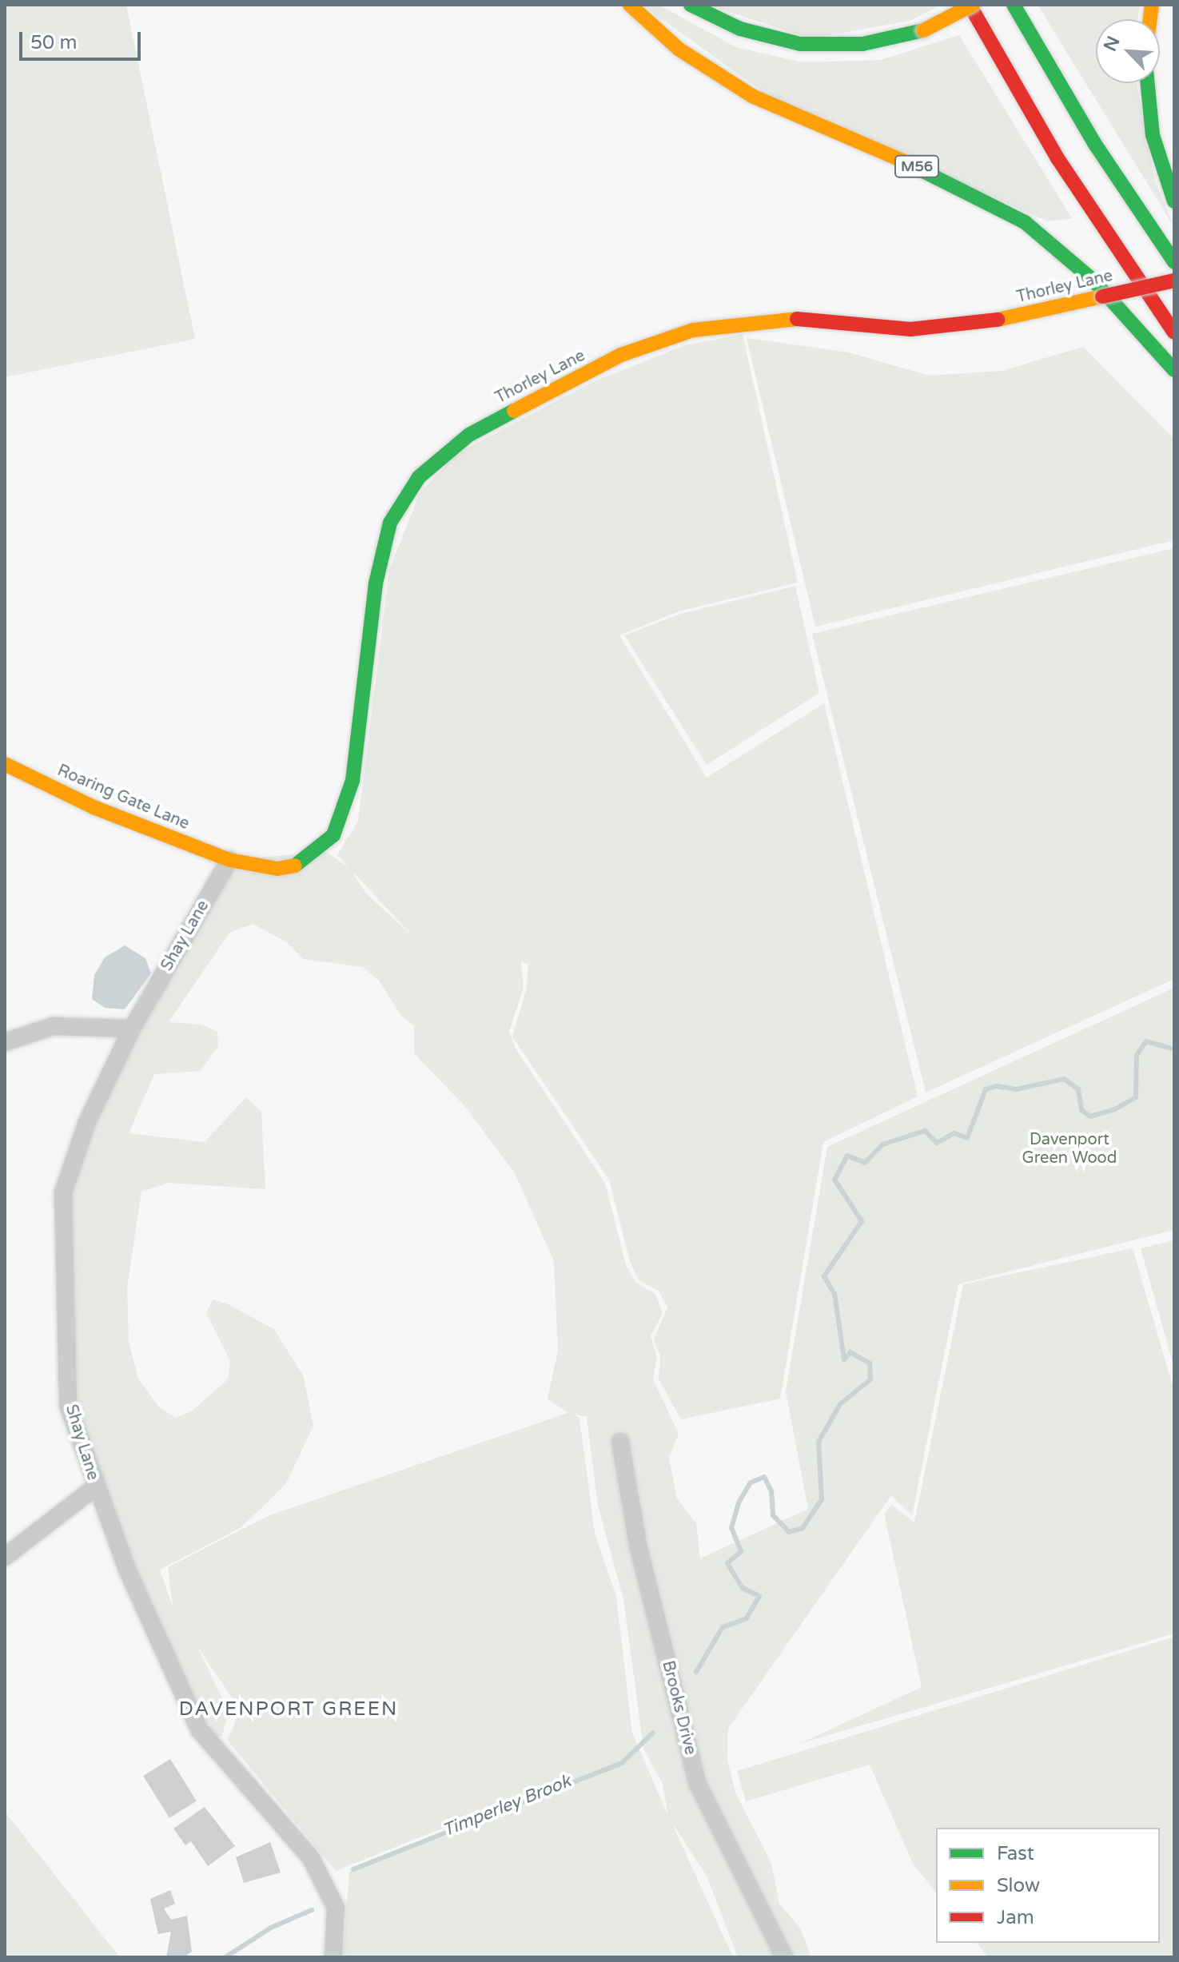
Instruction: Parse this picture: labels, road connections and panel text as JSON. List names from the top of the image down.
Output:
{
  "streets": {
    "main road": ["M56", "Thorley Lane", "Roaring Gate Lane"],
    "street": ["Shay Lane", "Brooks Drive"]
  },
  "crossings": [
    ["Thorley Lane", "Roaring Gate Lane"],
    ["Thorley Lane", "Shay Lane"],
    ["Roaring Gate Lane", "Shay Lane"]
  ],
  "districts": ["DAVENPORT GREEN"],
  "water": ["Timperley Brook"],
  "parks": ["Davenport Green Wood"],
  "legend": ["Fast", "Slow", "Jam"],
  "scale_bar": "50 m",
  "north": "top left"
}
